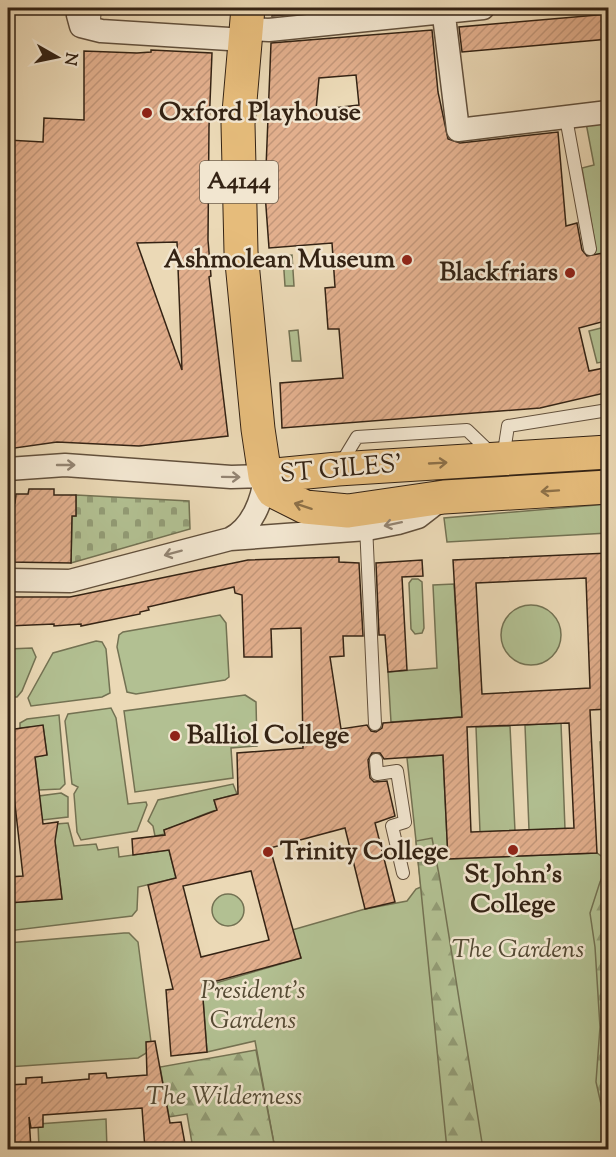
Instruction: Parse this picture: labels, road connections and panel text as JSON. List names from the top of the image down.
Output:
{
  "streets": {
    "main road": ["A4144", "ST GILES'"]
  },
  "crossings": [
    ["A4144", "ST GILES'"]
  ],
  "parks": ["The Gardens", "President's Gardens", "The Wilderness"],
  "places": [
    "Oxford Playhouse",
    "Ashmolean Museum",
    "Blackfriars",
    "Balliol College",
    "St John's College",
    "Trinity College"
  ],
  "north": "right"
}
